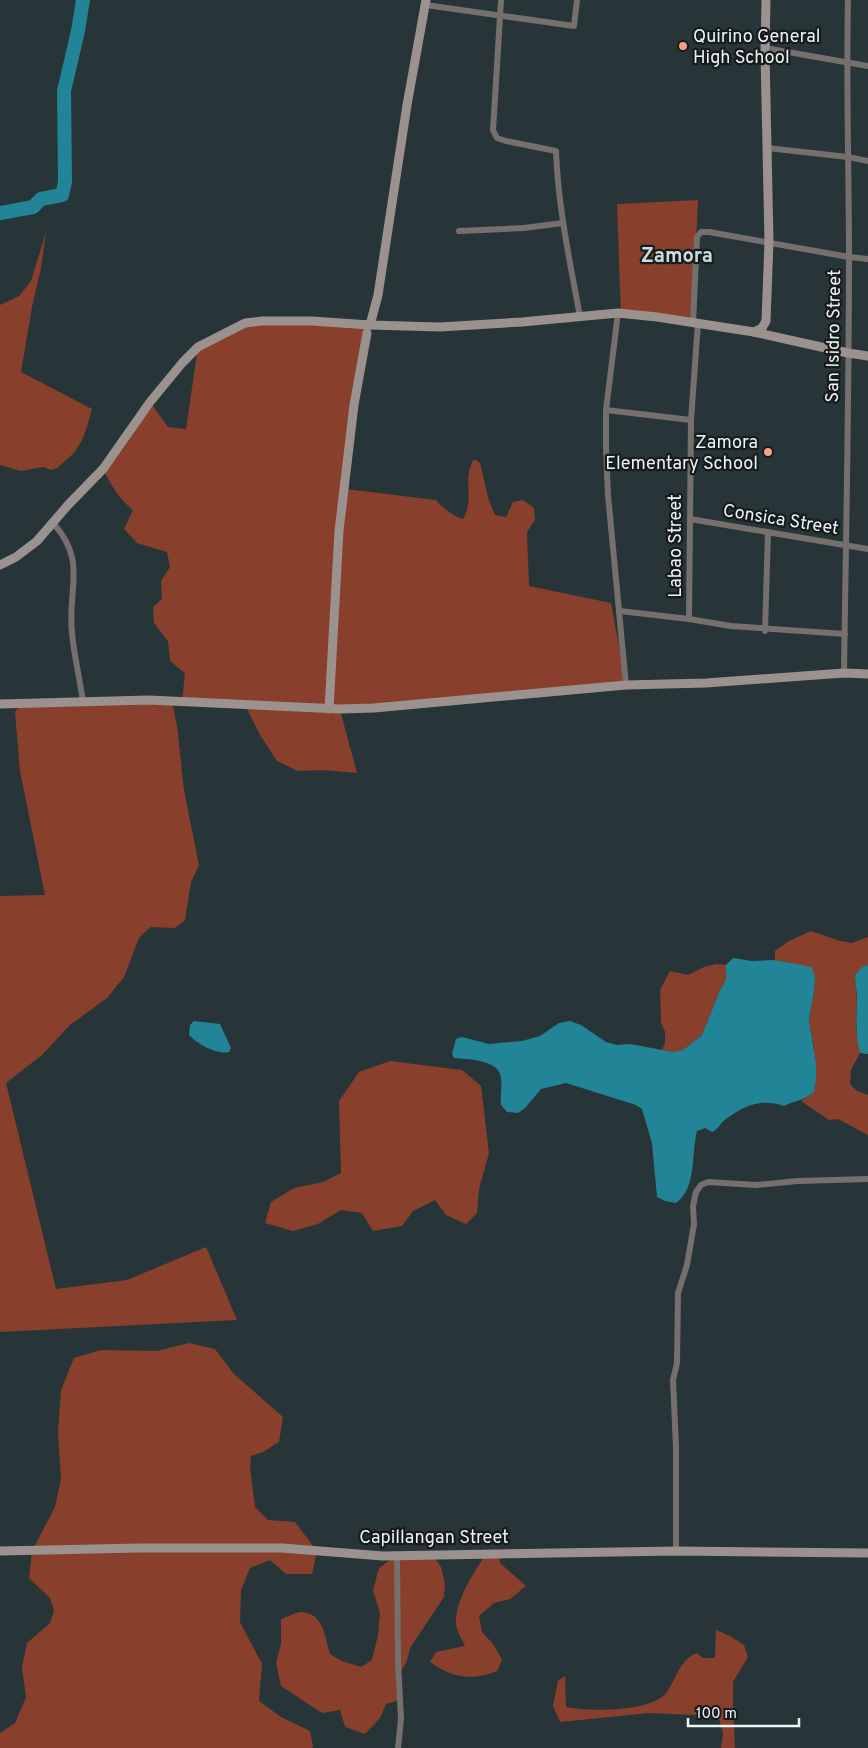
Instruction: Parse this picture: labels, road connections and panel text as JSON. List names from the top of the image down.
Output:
{
  "streets": {
    "street": [
      "San Isidro Street",
      "Consica Street",
      "Labao Street",
      "Capillangan Street"
    ]
  },
  "crossings": [
    ["San Isidro Street", "Consica Street"],
    ["Consica Street", "Labao Street"]
  ],
  "districts": ["Zamora"],
  "places": ["Quirino General High School", "Zamora Elementary School"],
  "scale_bar": "100 m"
}
